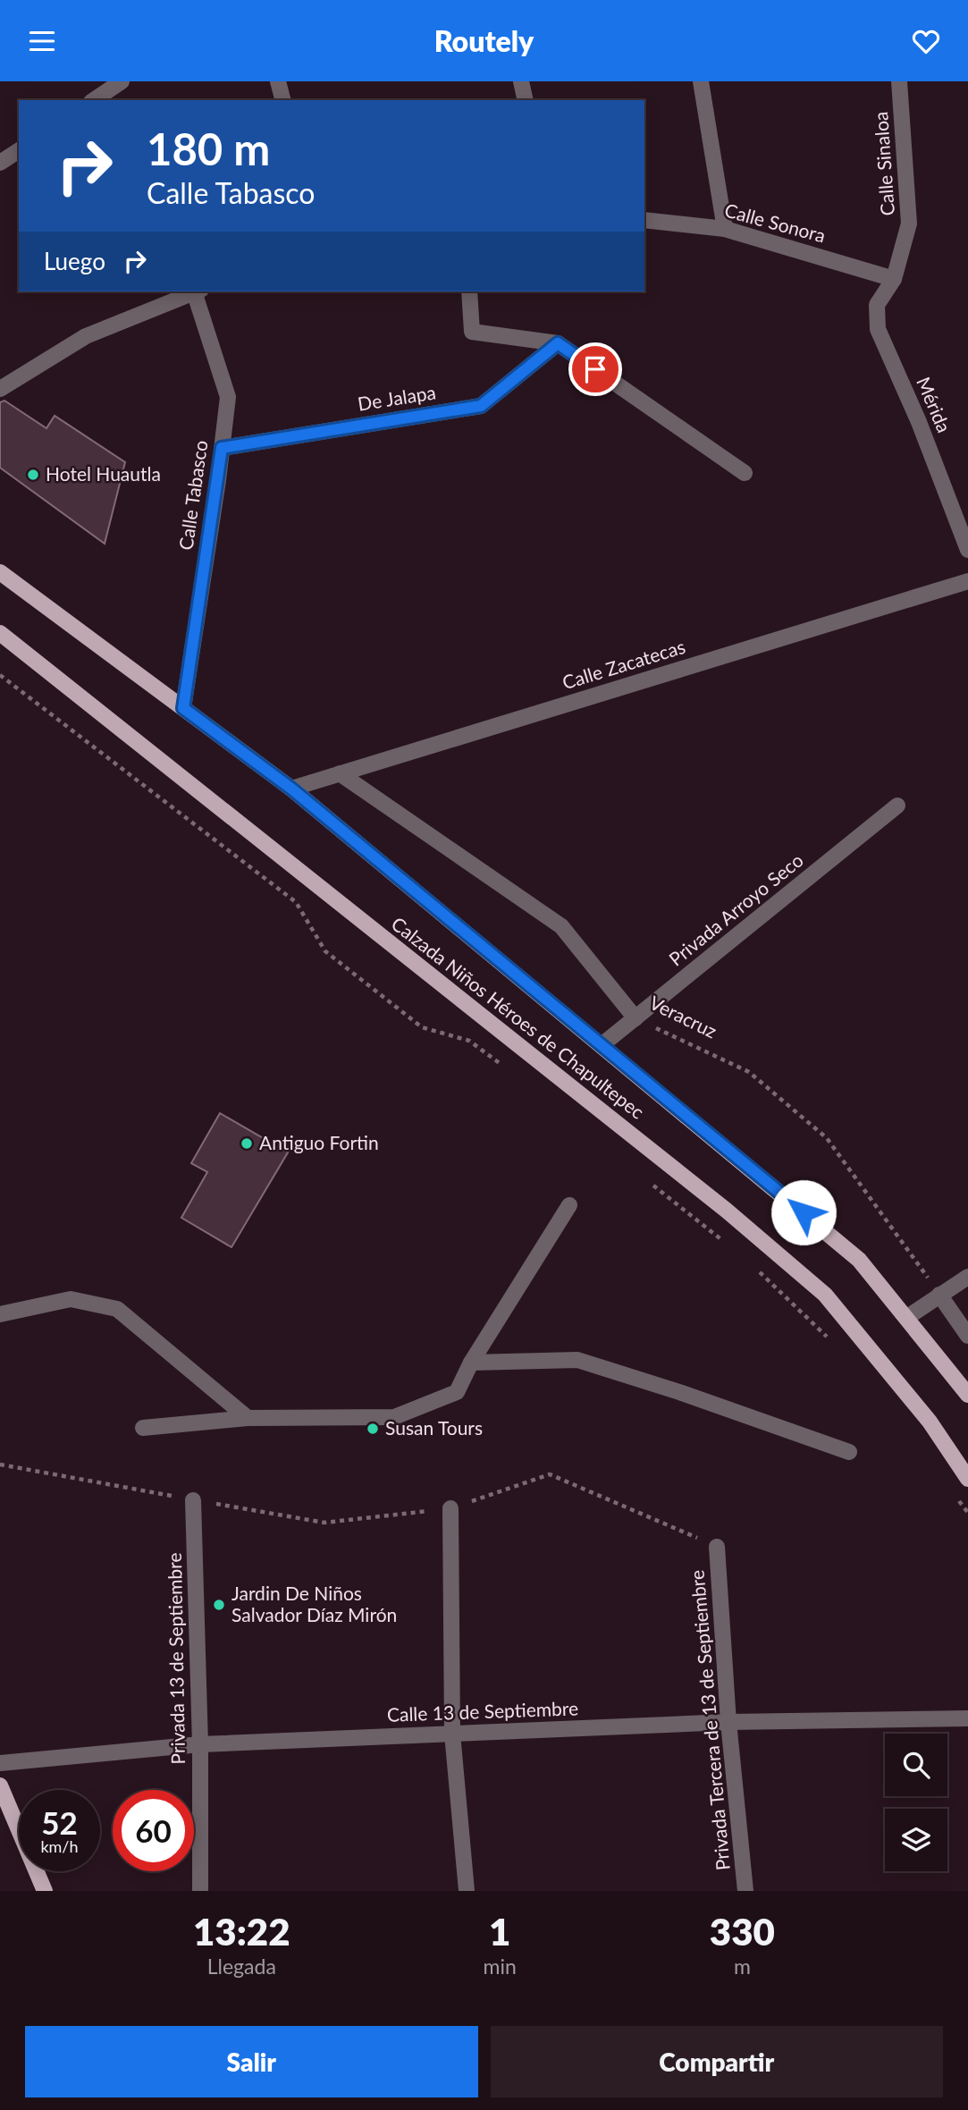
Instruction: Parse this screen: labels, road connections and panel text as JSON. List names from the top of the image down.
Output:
{
  "streets": {
    "main road": ["Calzada Niños Héroes de Chapultepec"],
    "street": [
      "Calle Sinaloa",
      "Calle Sonora",
      "De Jalapa",
      "Mérida",
      "Calle Tabasco",
      "Calle Zacatecas",
      "Privada Arroyo Seco",
      "Veracruz",
      "Privada 13 de Septiembre",
      "Calle 13 de Septiembre",
      "Privada Tercera de 13 de Septiembre"
    ]
  },
  "crossings": [
    ["Calle Sinaloa", "Calle Sonora"],
    ["Calle Sinaloa", "Mérida"],
    ["Calle Sonora", "Mérida"],
    ["De Jalapa", "Calle Tabasco"],
    ["Calle Tabasco", "Calzada Niños Héroes de Chapultepec"],
    ["Calle Zacatecas", "Veracruz"],
    ["Calle Zacatecas", "Calzada Niños Héroes de Chapultepec"],
    ["Privada Arroyo Seco", "Veracruz"],
    ["Privada Arroyo Seco", "Calzada Niños Héroes de Chapultepec"],
    ["Privada 13 de Septiembre", "Calle 13 de Septiembre"],
    ["Calle 13 de Septiembre", "Privada Tercera de 13 de Septiembre"]
  ],
  "places": [
    "Hotel Huautla",
    "Antiguo Fortin",
    "Susan Tours",
    "Jardin De Niños Salvador Díaz Mirón"
  ],
  "page": {
    "header": "Routely",
    "turn": ["180 m", "Calle Tabasco"],
    "then": "Luego",
    "speed": "52 km/h",
    "limit": "60",
    "eta": [
      "13:22",
      "Llegada",
      "1",
      "min",
      "330",
      "m"
    ],
    "buttons": ["Salir", "Compartir"]
  }
}
